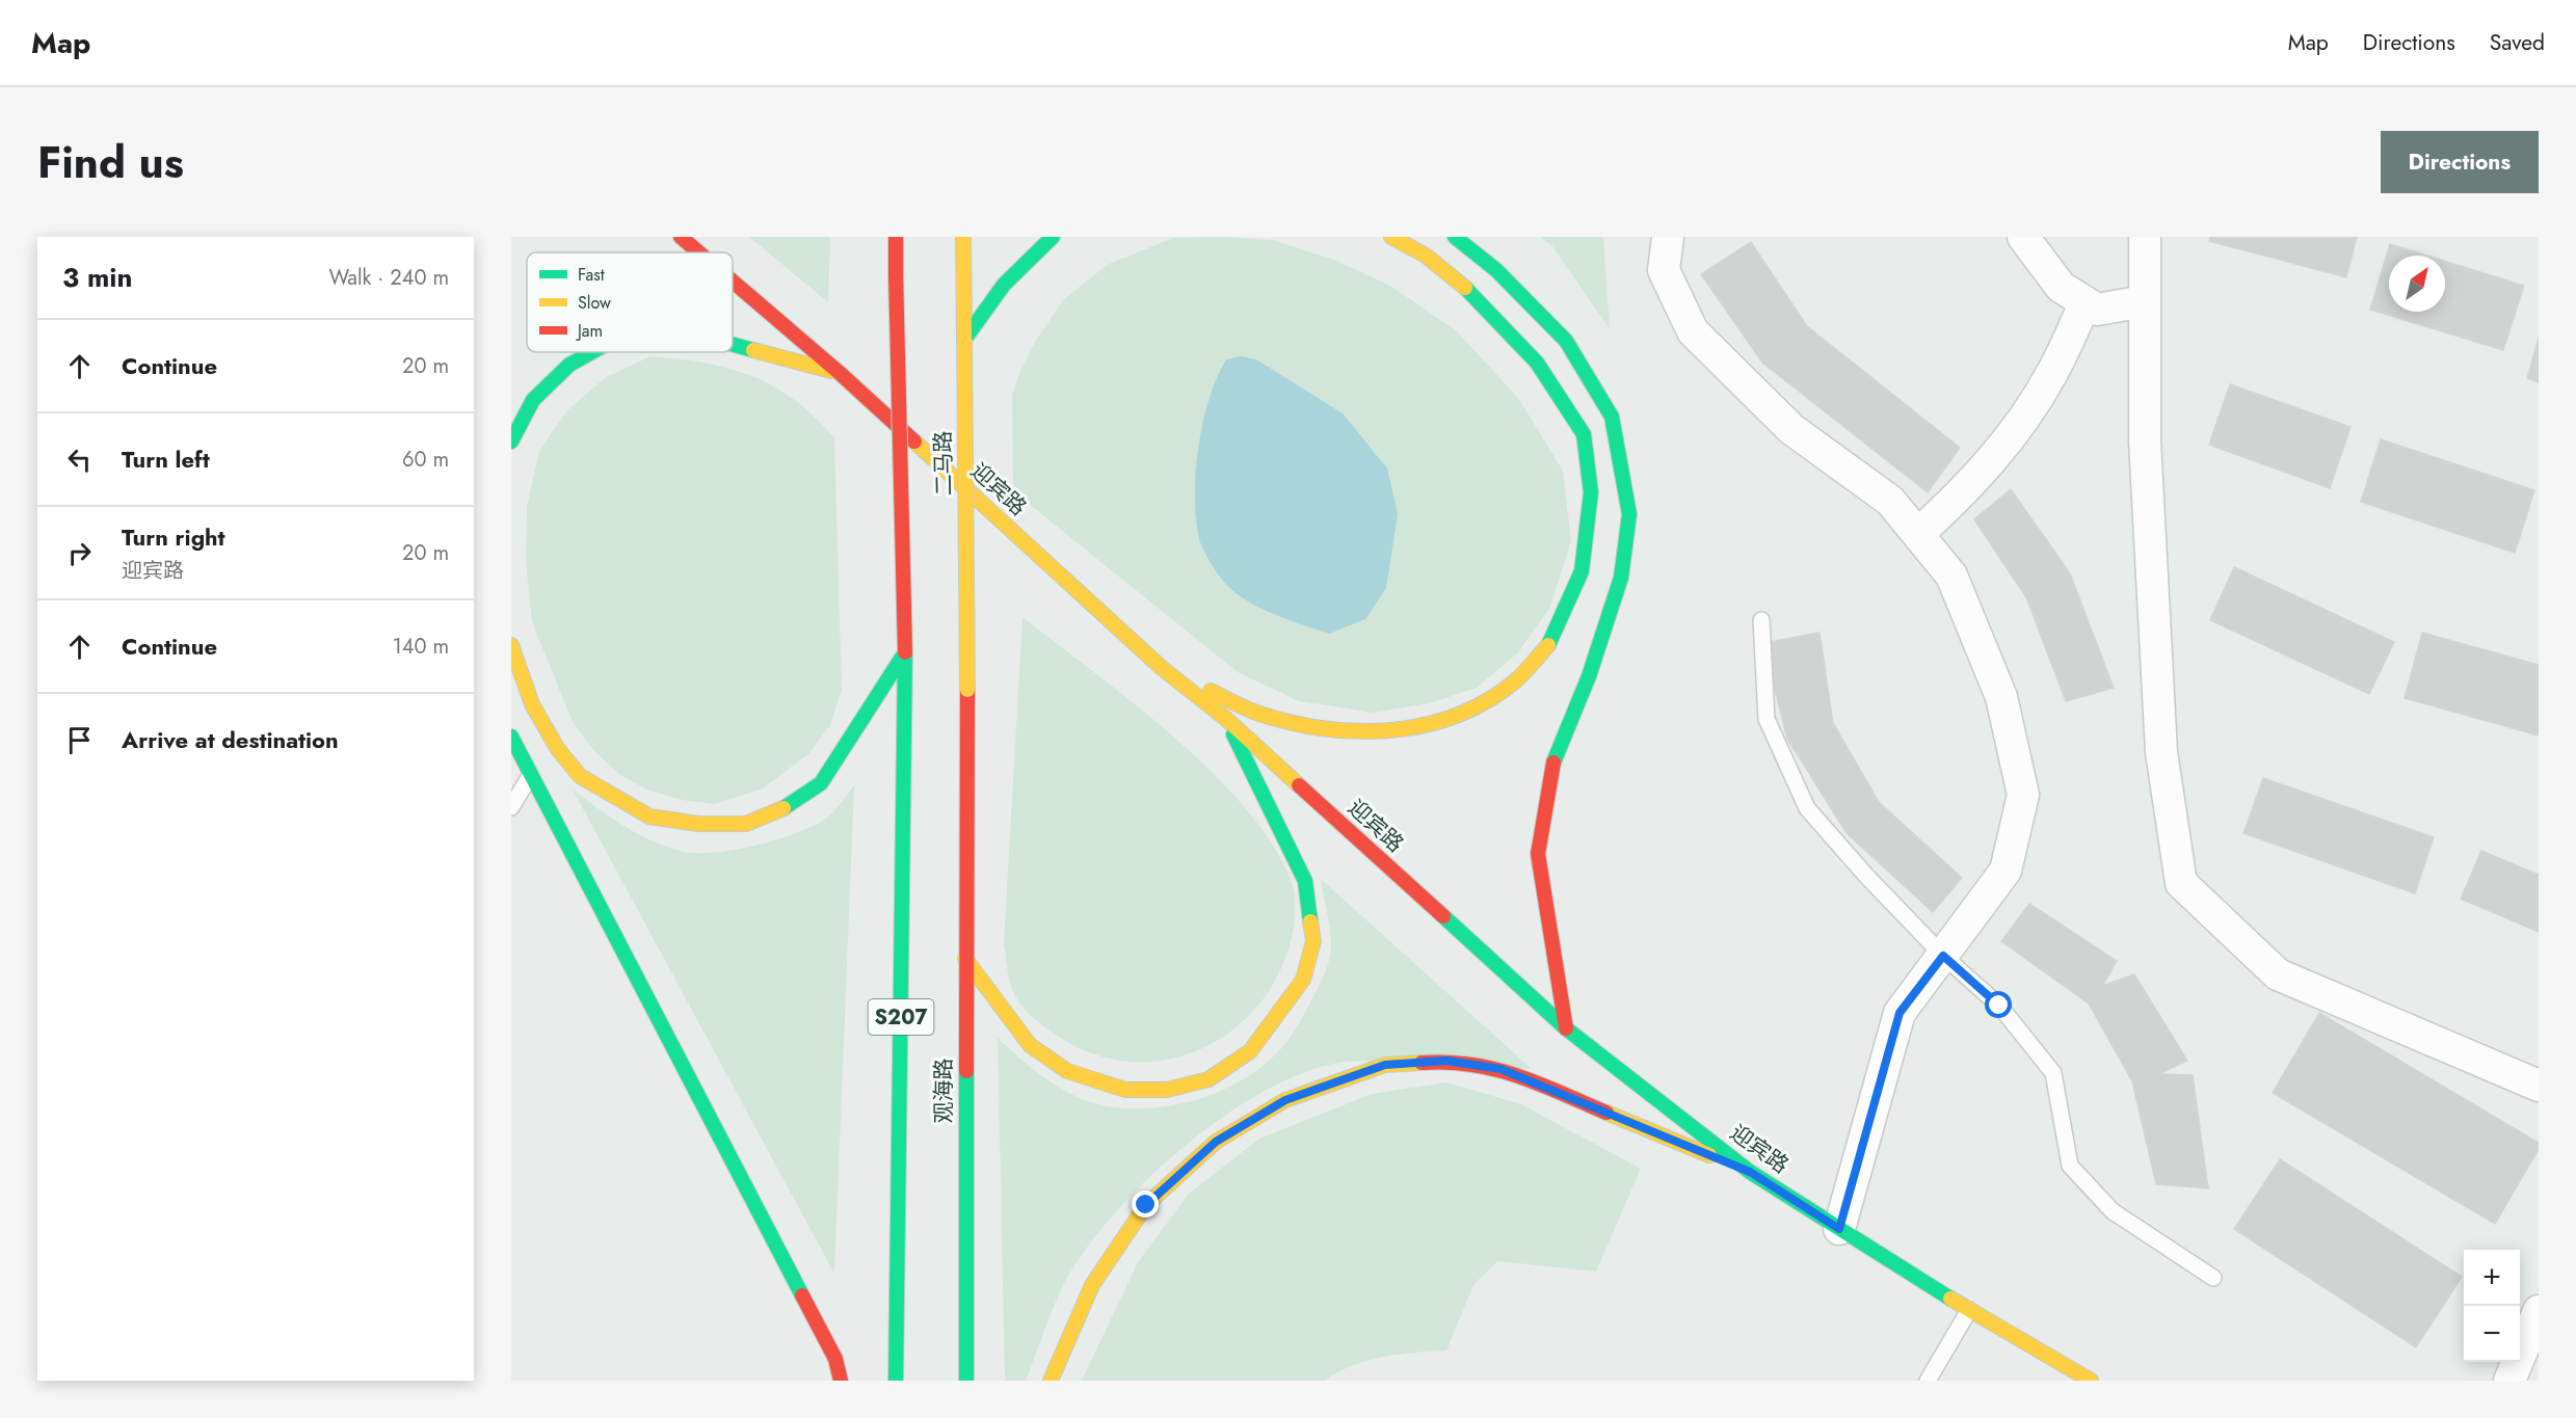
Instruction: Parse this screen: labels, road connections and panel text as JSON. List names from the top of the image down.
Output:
{
  "streets": {
    "main road": [
      "二马路",
      "迎宾路",
      "S207",
      "观海路"
    ]
  },
  "crossings": [
    ["二马路", "S207"],
    ["二马路", "观海路"]
  ],
  "legend": ["Fast", "Slow", "Jam"],
  "north": "top right",
  "page": {
    "header": "Map",
    "nav": ["Map", "Directions", "Saved"],
    "title": "Find us",
    "buttons": "Directions",
    "heading": ["3 min", "Walk · 240 m"],
    "list": [
      ["Continue", "20 m"],
      ["Turn left", "60 m"],
      ["Turn right", "迎宾路", "20 m"],
      ["Continue", "140 m"],
      "Arrive at destination"
    ],
    "map_buttons": ["+", "−"]
  }
}
